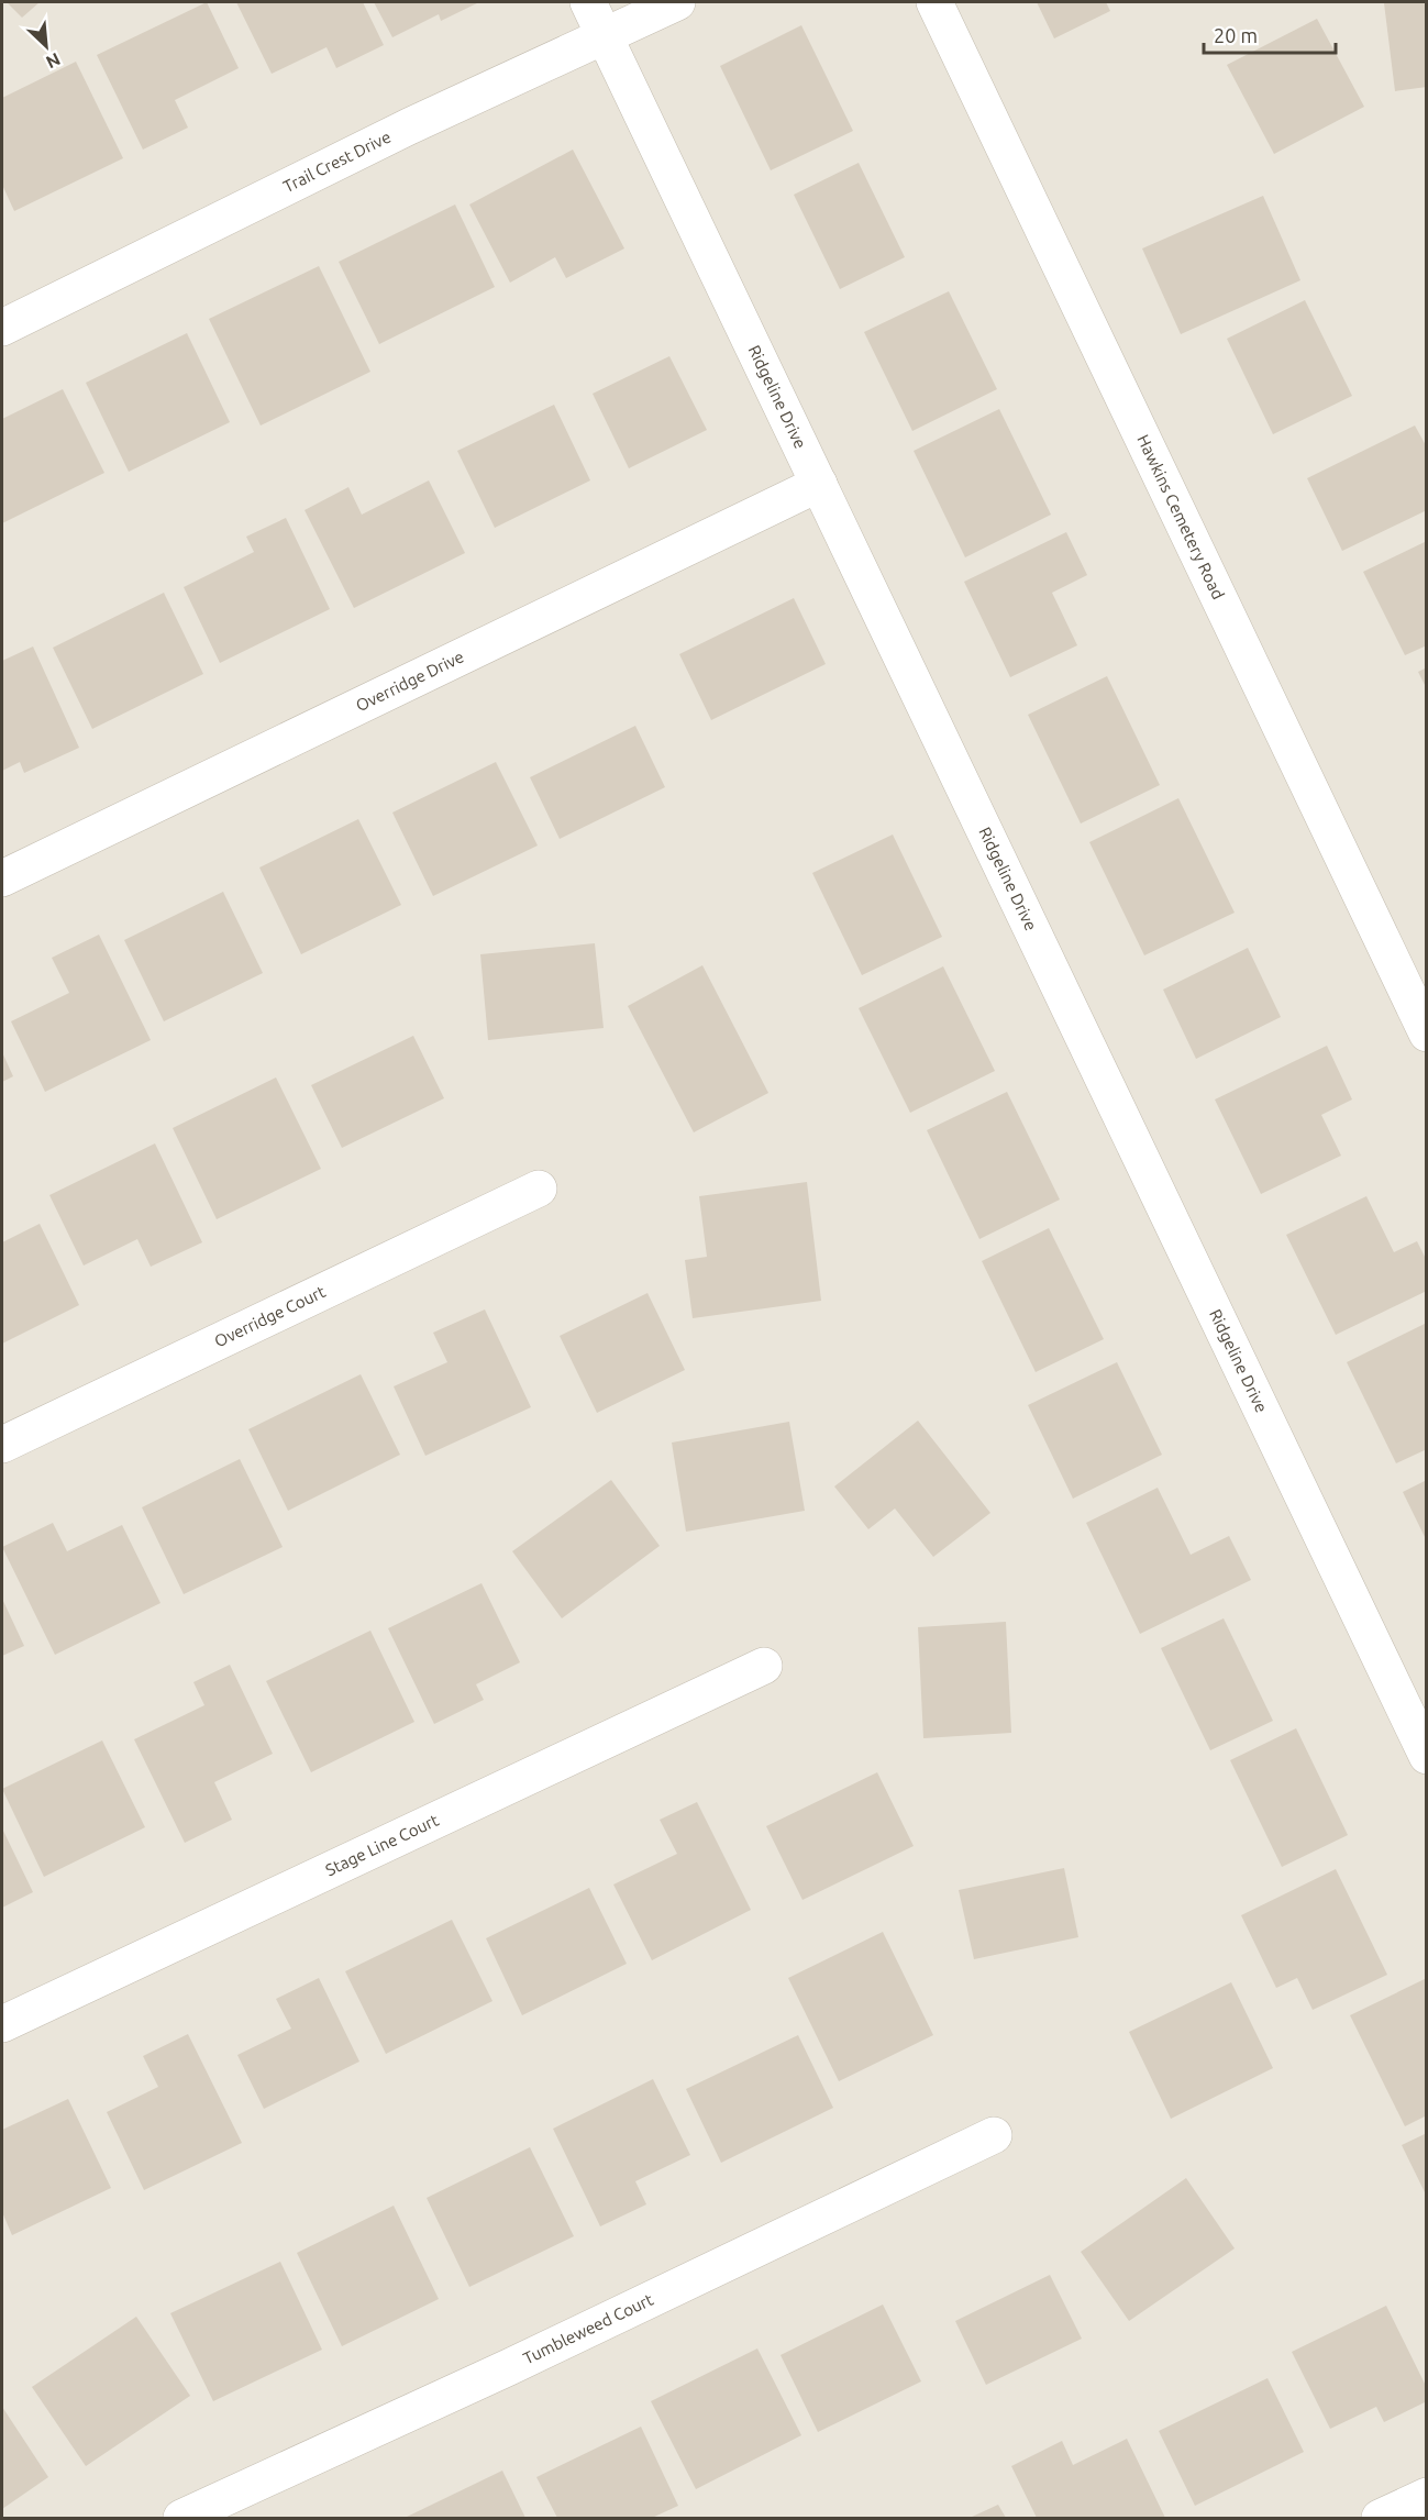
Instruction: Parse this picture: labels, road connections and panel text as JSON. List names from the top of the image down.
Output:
{
  "streets": {
    "street": [
      "Trail Crest Drive",
      "Ridgeline Drive",
      "Hawkins Cemetery Road",
      "Overridge Drive",
      "Overridge Court",
      "Stage Line Court",
      "Tumbleweed Court"
    ]
  },
  "crossings": [
    ["Trail Crest Drive", "Ridgeline Drive"],
    ["Ridgeline Drive", "Overridge Drive"]
  ],
  "scale_bar": "20 m",
  "north": "bottom right"
}
